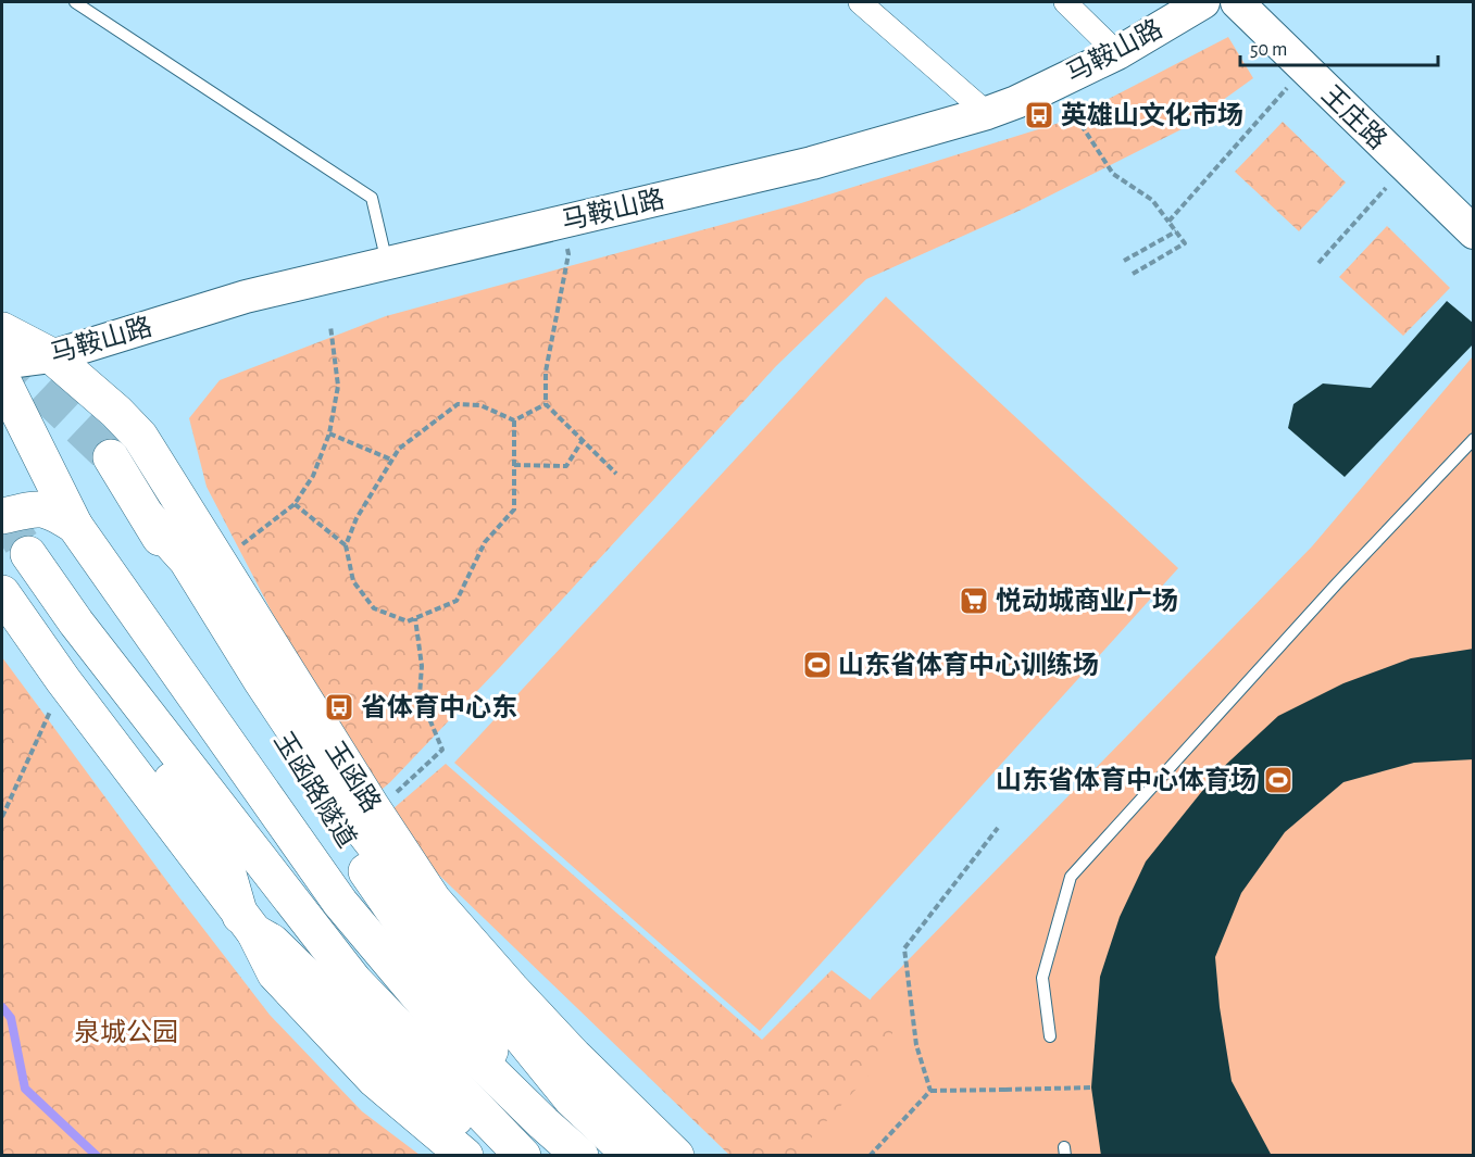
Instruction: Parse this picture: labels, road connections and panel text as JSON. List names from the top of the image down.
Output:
{
  "streets": {
    "main road": [
      "马鞍山路",
      "王庄路",
      "玉函路",
      "玉函路隧道"
    ]
  },
  "crossings": [
    ["马鞍山路", "玉函路"]
  ],
  "parks": ["泉城公园"],
  "places": {
    "bus stop": ["英雄山文化市场", "省体育中心东"],
    "supermarket": ["悦动城商业广场"],
    "sports": ["山东省体育中心训练场", "山东省体育中心体育场"]
  },
  "scale_bar": "50 m"
}
